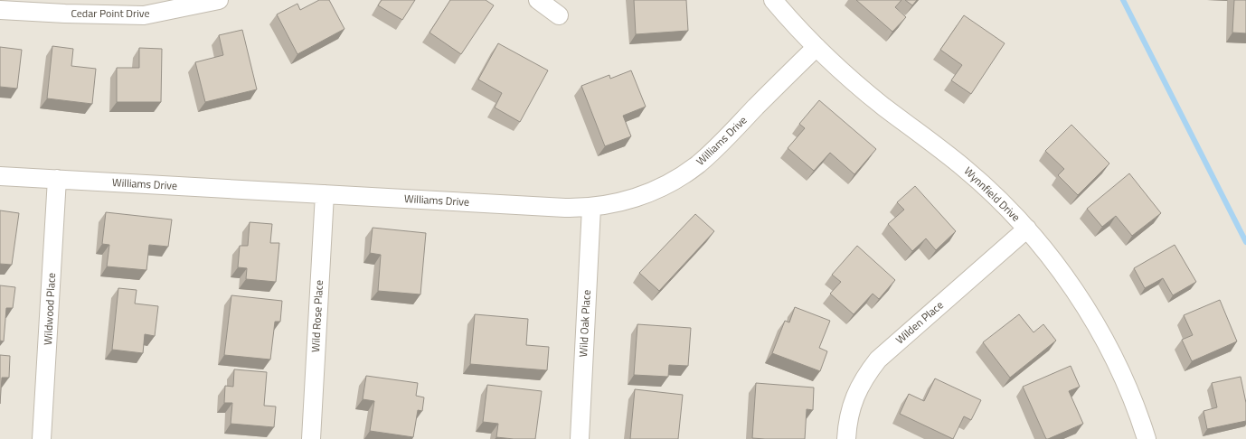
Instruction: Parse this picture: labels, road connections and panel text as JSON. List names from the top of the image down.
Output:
{
  "streets": {
    "street": [
      "Cedar Point Drive",
      "Williams Drive",
      "Wynnfield Drive",
      "Wildwood Place",
      "Wild Rose Place",
      "Wilden Place",
      "Wild Oak Place"
    ]
  },
  "crossings": [
    ["Williams Drive", "Wynnfield Drive"],
    ["Williams Drive", "Wildwood Place"],
    ["Williams Drive", "Wild Rose Place"],
    ["Williams Drive", "Wild Oak Place"],
    ["Wynnfield Drive", "Wilden Place"]
  ]
}
